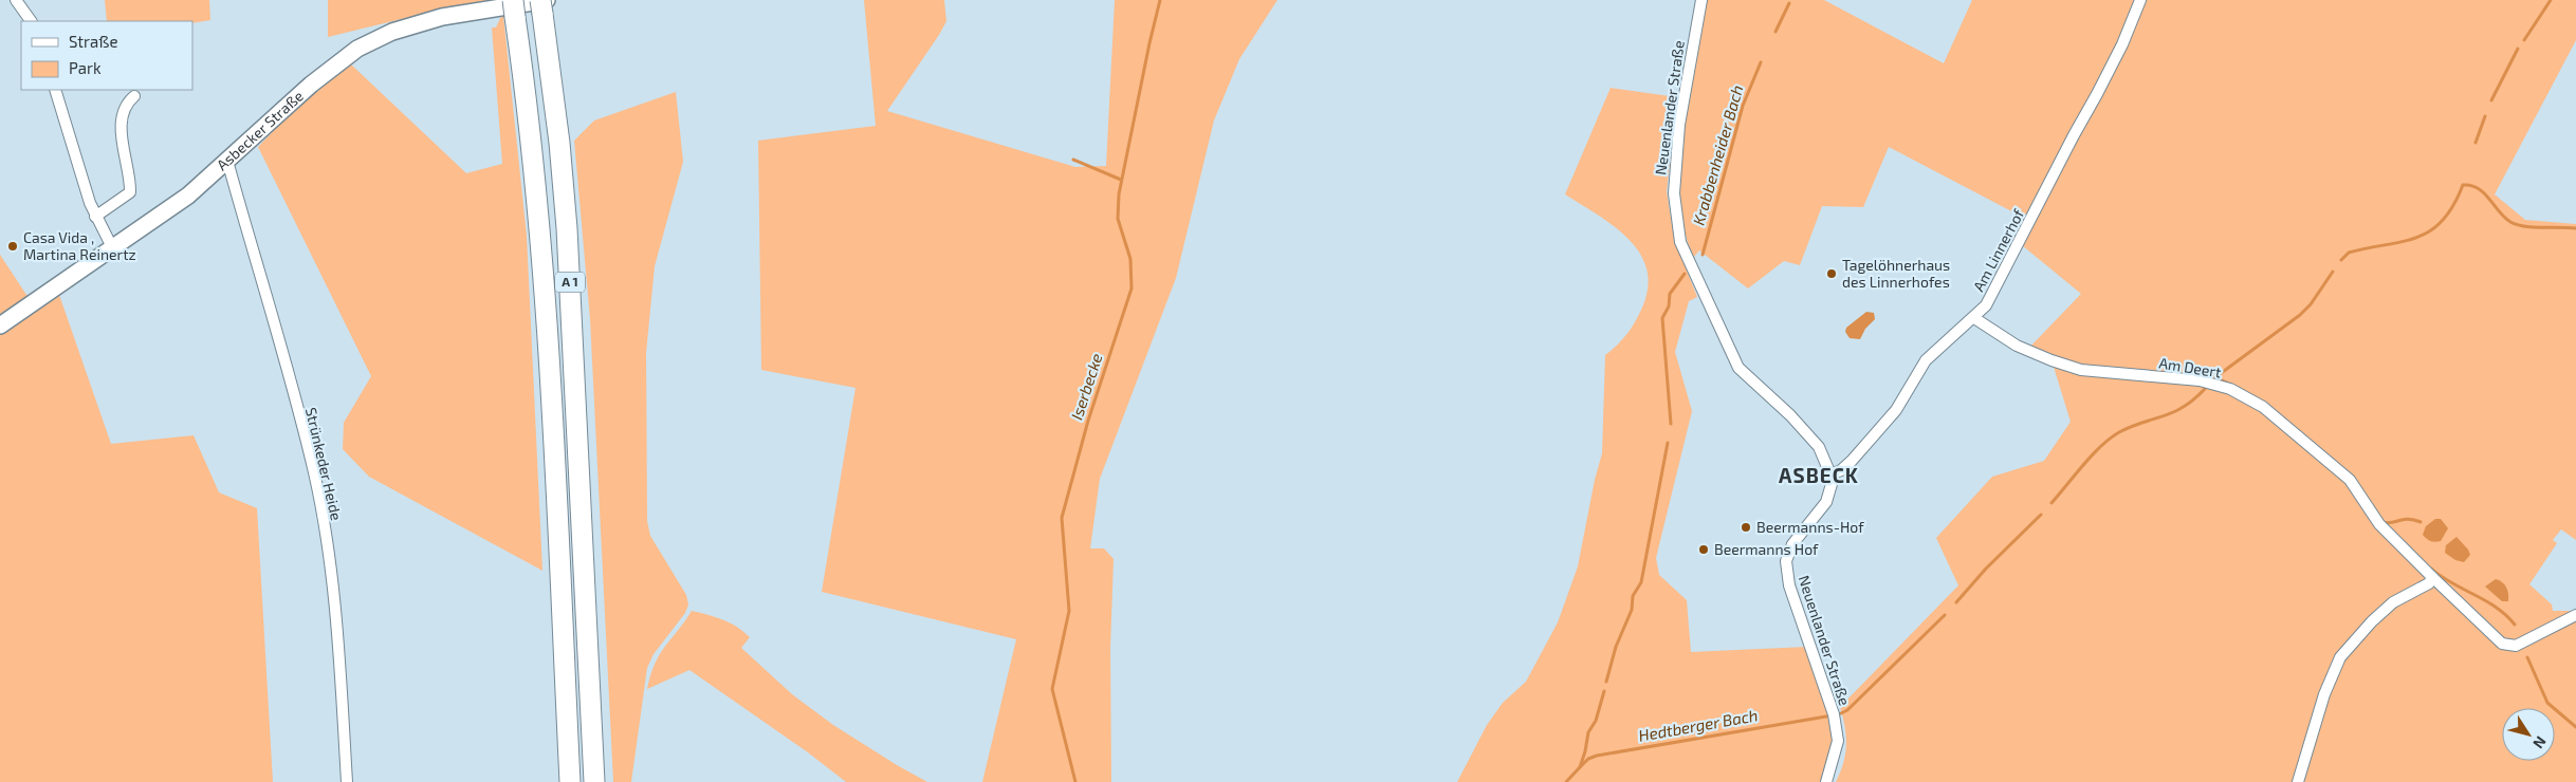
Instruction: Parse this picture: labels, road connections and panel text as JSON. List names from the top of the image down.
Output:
{
  "streets": {
    "highway": ["A 1"],
    "main road": ["Asbecker Straße"],
    "street": [
      "Neuenlander Straße",
      "Am Linnerhof",
      "Am Deert",
      "Strünkeder Heide"
    ]
  },
  "crossings": [
    ["Neuenlander Straße", "Am Linnerhof"],
    ["Asbecker Straße", "A 1"],
    ["Asbecker Straße", "Strünkeder Heide"],
    ["Am Linnerhof", "Am Deert"]
  ],
  "districts": ["ASBECK"],
  "water": ["Krabbenheider Bach", "Iserbecke", "Hedtberger Bach"],
  "places": [
    "Casa Vida , Martina Reinertz",
    "Tagelöhnerhaus des Linnerhofes",
    "Beermanns-Hof",
    "Beermanns Hof"
  ],
  "legend": ["Straße", "Park"],
  "north": "bottom right"
}
